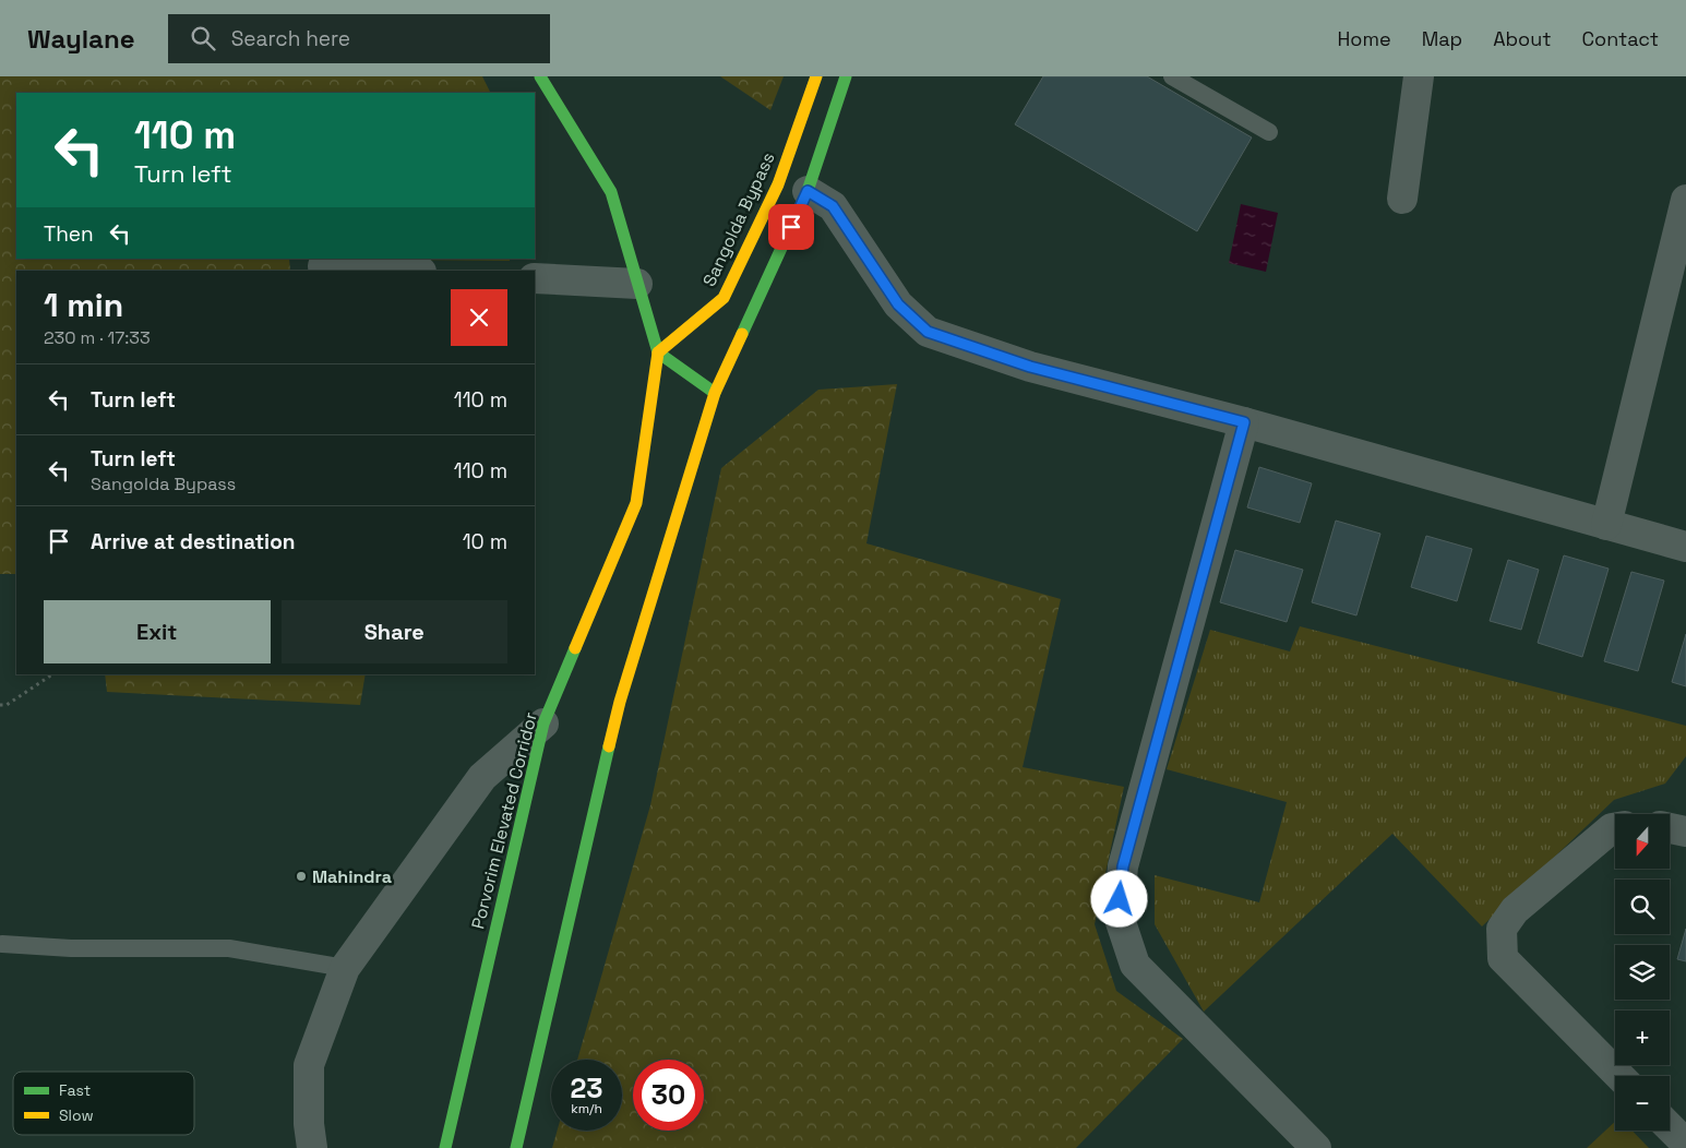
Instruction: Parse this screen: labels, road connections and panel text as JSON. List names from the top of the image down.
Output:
{
  "streets": {
    "main road": ["Sangolda Bypass", "Porvorim Elevated Corridor"]
  },
  "crossings": [
    ["Sangolda Bypass", "Porvorim Elevated Corridor"]
  ],
  "places": ["Mahindra"],
  "legend": ["Fast", "Slow"],
  "north": "bottom",
  "page": {
    "header": "Waylane",
    "search": "Search here",
    "nav": [
      "Home",
      "Map",
      "About",
      "Contact"
    ],
    "turn": ["110 m", "Turn left"],
    "then": "Then",
    "heading": ["1 min", "230 m · 17:33"],
    "list": [
      {
        "name": "Turn left",
        "value": "110 m"
      },
      {
        "name": "Turn left",
        "note": "Sangolda Bypass",
        "value": "110 m"
      },
      {
        "name": "Arrive at destination",
        "value": "10 m"
      }
    ],
    "buttons": ["Exit", "Share"],
    "map_buttons": ["+", "−"],
    "speed": "23 km/h",
    "limit": "30"
  }
}
